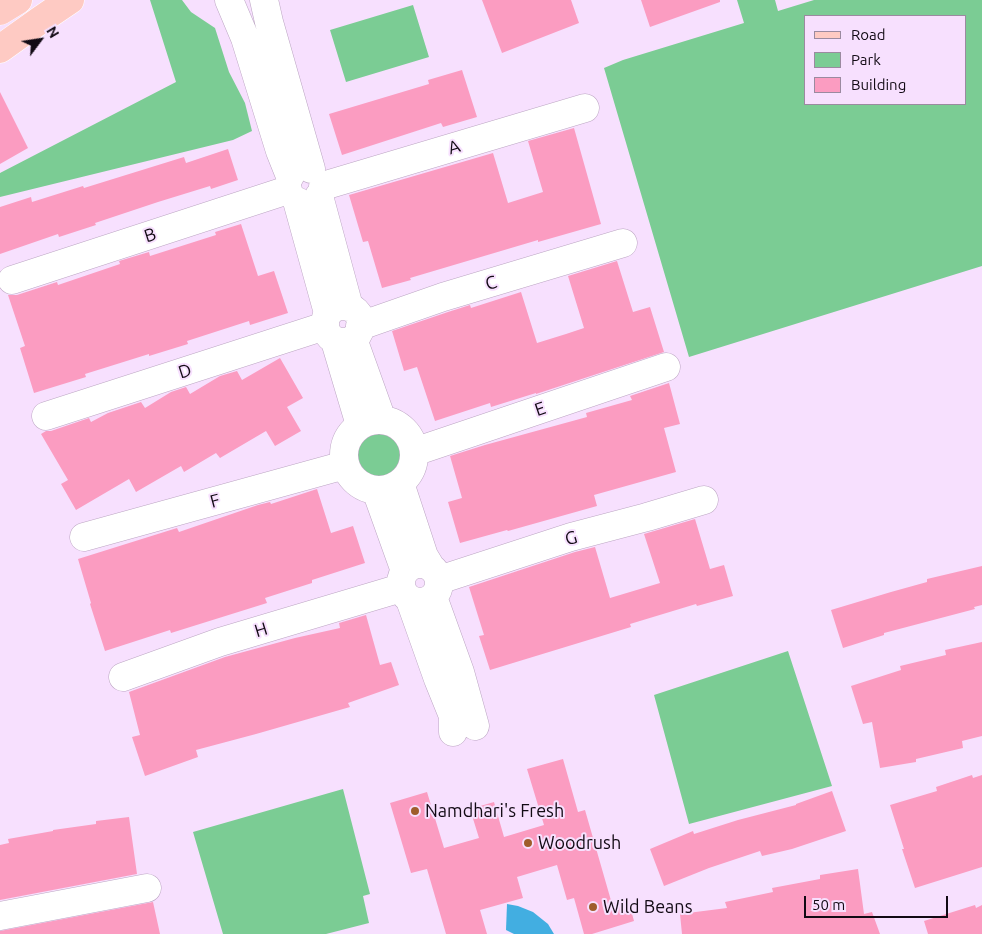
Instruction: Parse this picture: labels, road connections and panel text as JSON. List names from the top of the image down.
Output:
{
  "streets": {
    "street": [
      "A",
      "B",
      "C",
      "D",
      "E",
      "F",
      "G",
      "H"
    ]
  },
  "crossings": [
    ["A", "B"],
    ["C", "D"],
    ["E", "F"],
    ["G", "H"]
  ],
  "places": ["Namdhari's Fresh", "Woodrush", "Wild Beans"],
  "legend": ["Road", "Park", "Building"],
  "scale_bar": "50 m",
  "north": "top right"
}
